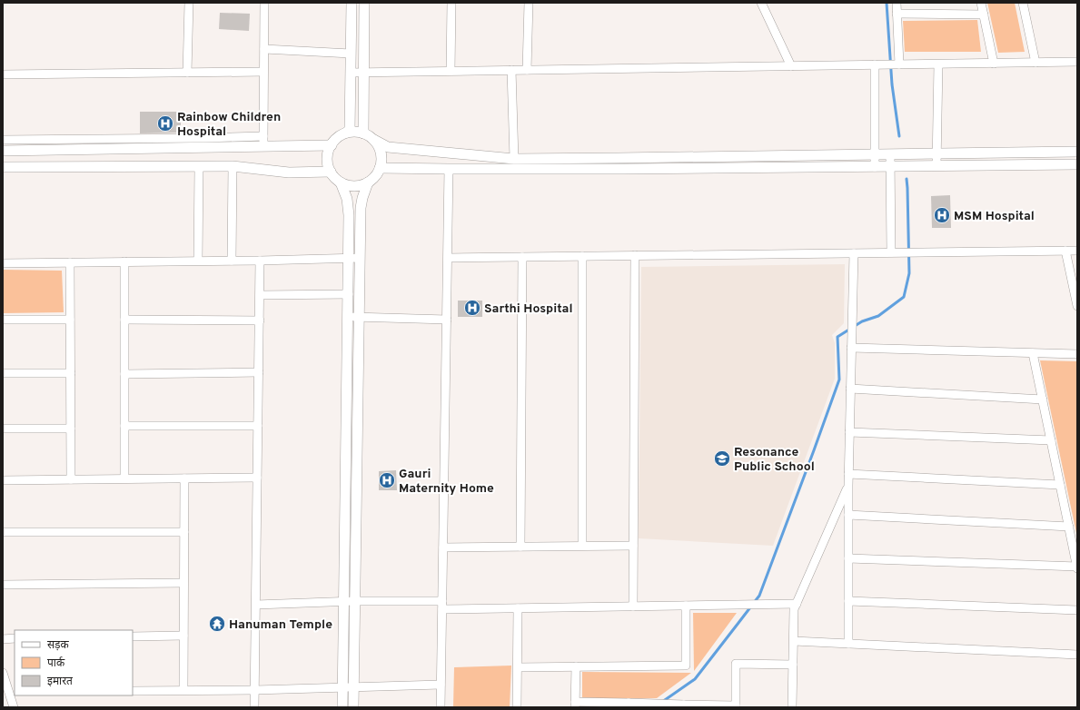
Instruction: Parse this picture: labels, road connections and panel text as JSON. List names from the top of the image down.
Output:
{
  "places": {
    "hospital": [
      "Rainbow Children Hospital",
      "MSM Hospital",
      "Sarthi Hospital",
      "Gauri Maternity Home"
    ],
    "school or university": ["Resonance Public School"],
    "temple": ["Hanuman Temple"]
  },
  "legend": ["सड़क", "पार्क", "इमारत"]
}
